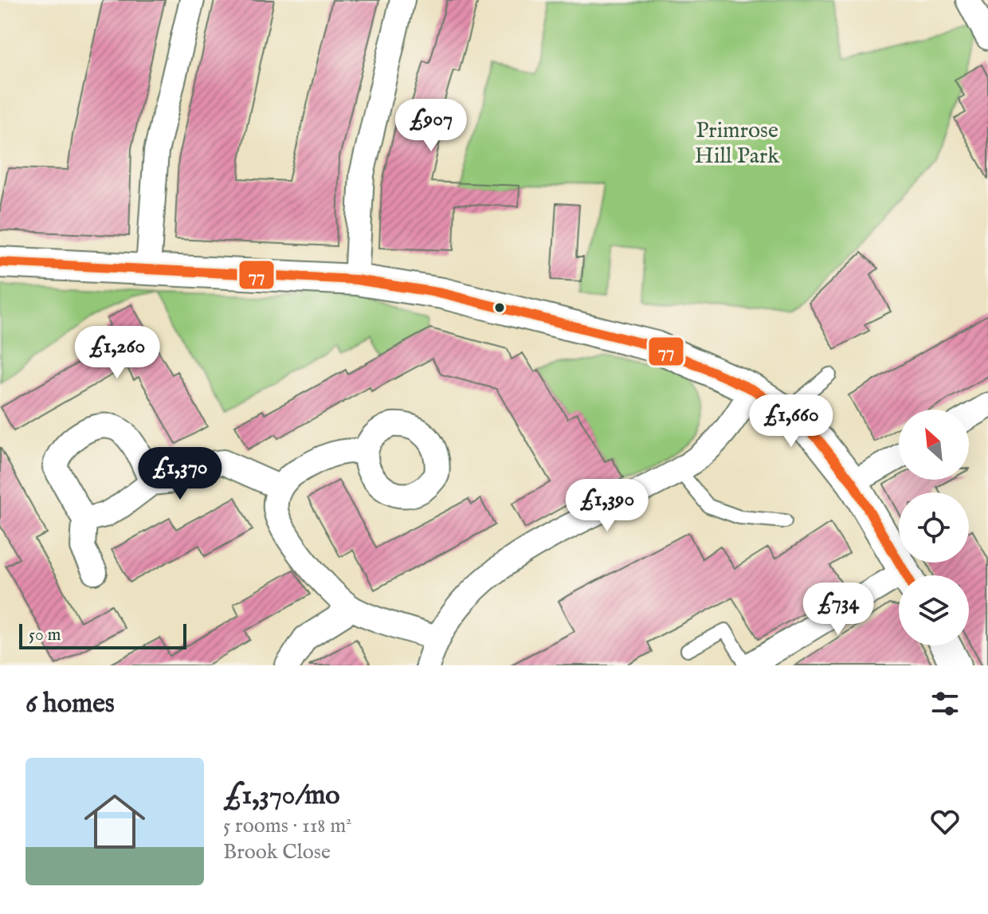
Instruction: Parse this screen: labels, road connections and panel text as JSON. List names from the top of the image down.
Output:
{
  "parks": ["Primrose Hill Park"],
  "lines": ["transit line 77"],
  "scale_bar": "50 m",
  "north": "top left",
  "page": {
    "price": [
      "£907",
      "£1,260",
      "£1,660",
      "£1,370",
      "£1,390",
      "£734"
    ],
    "scale": "50 m",
    "heading": "6 homes",
    "list": [
      {
        "name": "£1,370/mo",
        "note": "5 rooms · 118 m² · Brook Close"
      }
    ]
  }
}
